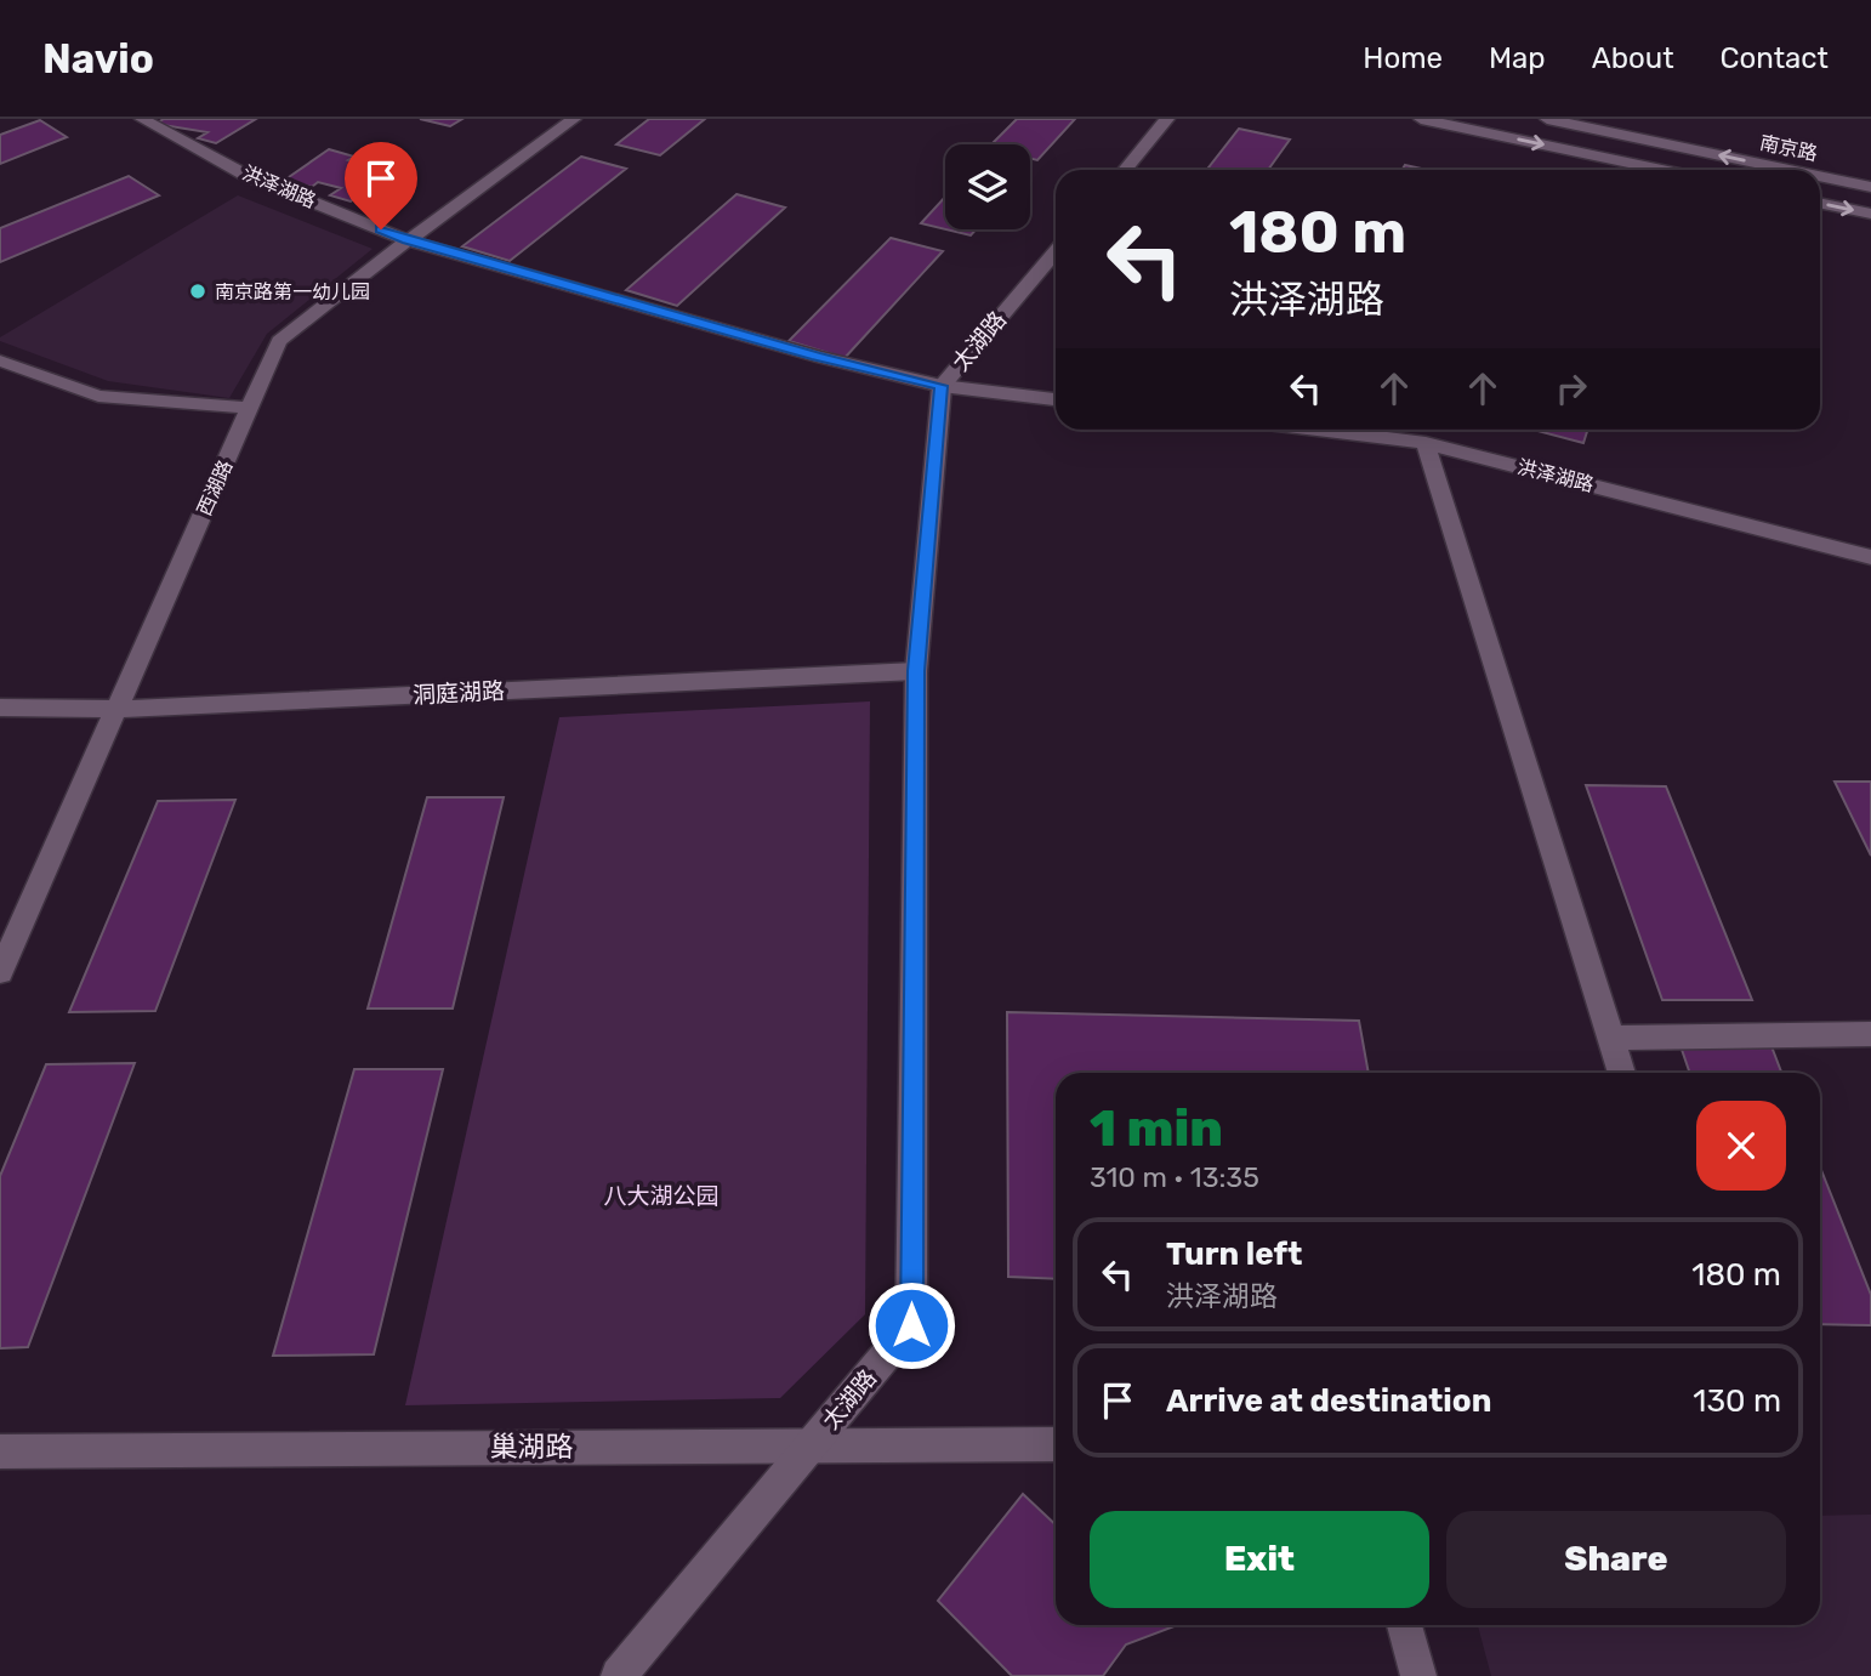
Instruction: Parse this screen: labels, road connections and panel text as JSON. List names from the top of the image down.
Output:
{
  "streets": {
    "street": [
      "南京路",
      "洪泽湖路",
      "太湖路",
      "西湖路",
      "洞庭湖路",
      "巢湖路"
    ]
  },
  "crossings": [
    ["洪泽湖路", "太湖路"],
    ["洪泽湖路", "西湖路"],
    ["太湖路", "洞庭湖路"],
    ["太湖路", "巢湖路"],
    ["西湖路", "洞庭湖路"]
  ],
  "parks": ["八大湖公园"],
  "places": ["南京路第一幼儿园"],
  "page": {
    "header": "Navio",
    "nav": [
      "Home",
      "Map",
      "About",
      "Contact"
    ],
    "turn": ["180 m", "洪泽湖路"],
    "heading": ["1 min", "310 m · 13:35"],
    "list": [
      {
        "name": "Turn left",
        "note": "洪泽湖路",
        "value": "180 m"
      },
      {
        "name": "Arrive at destination",
        "value": "130 m"
      }
    ],
    "buttons": ["Exit", "Share"]
  }
}
